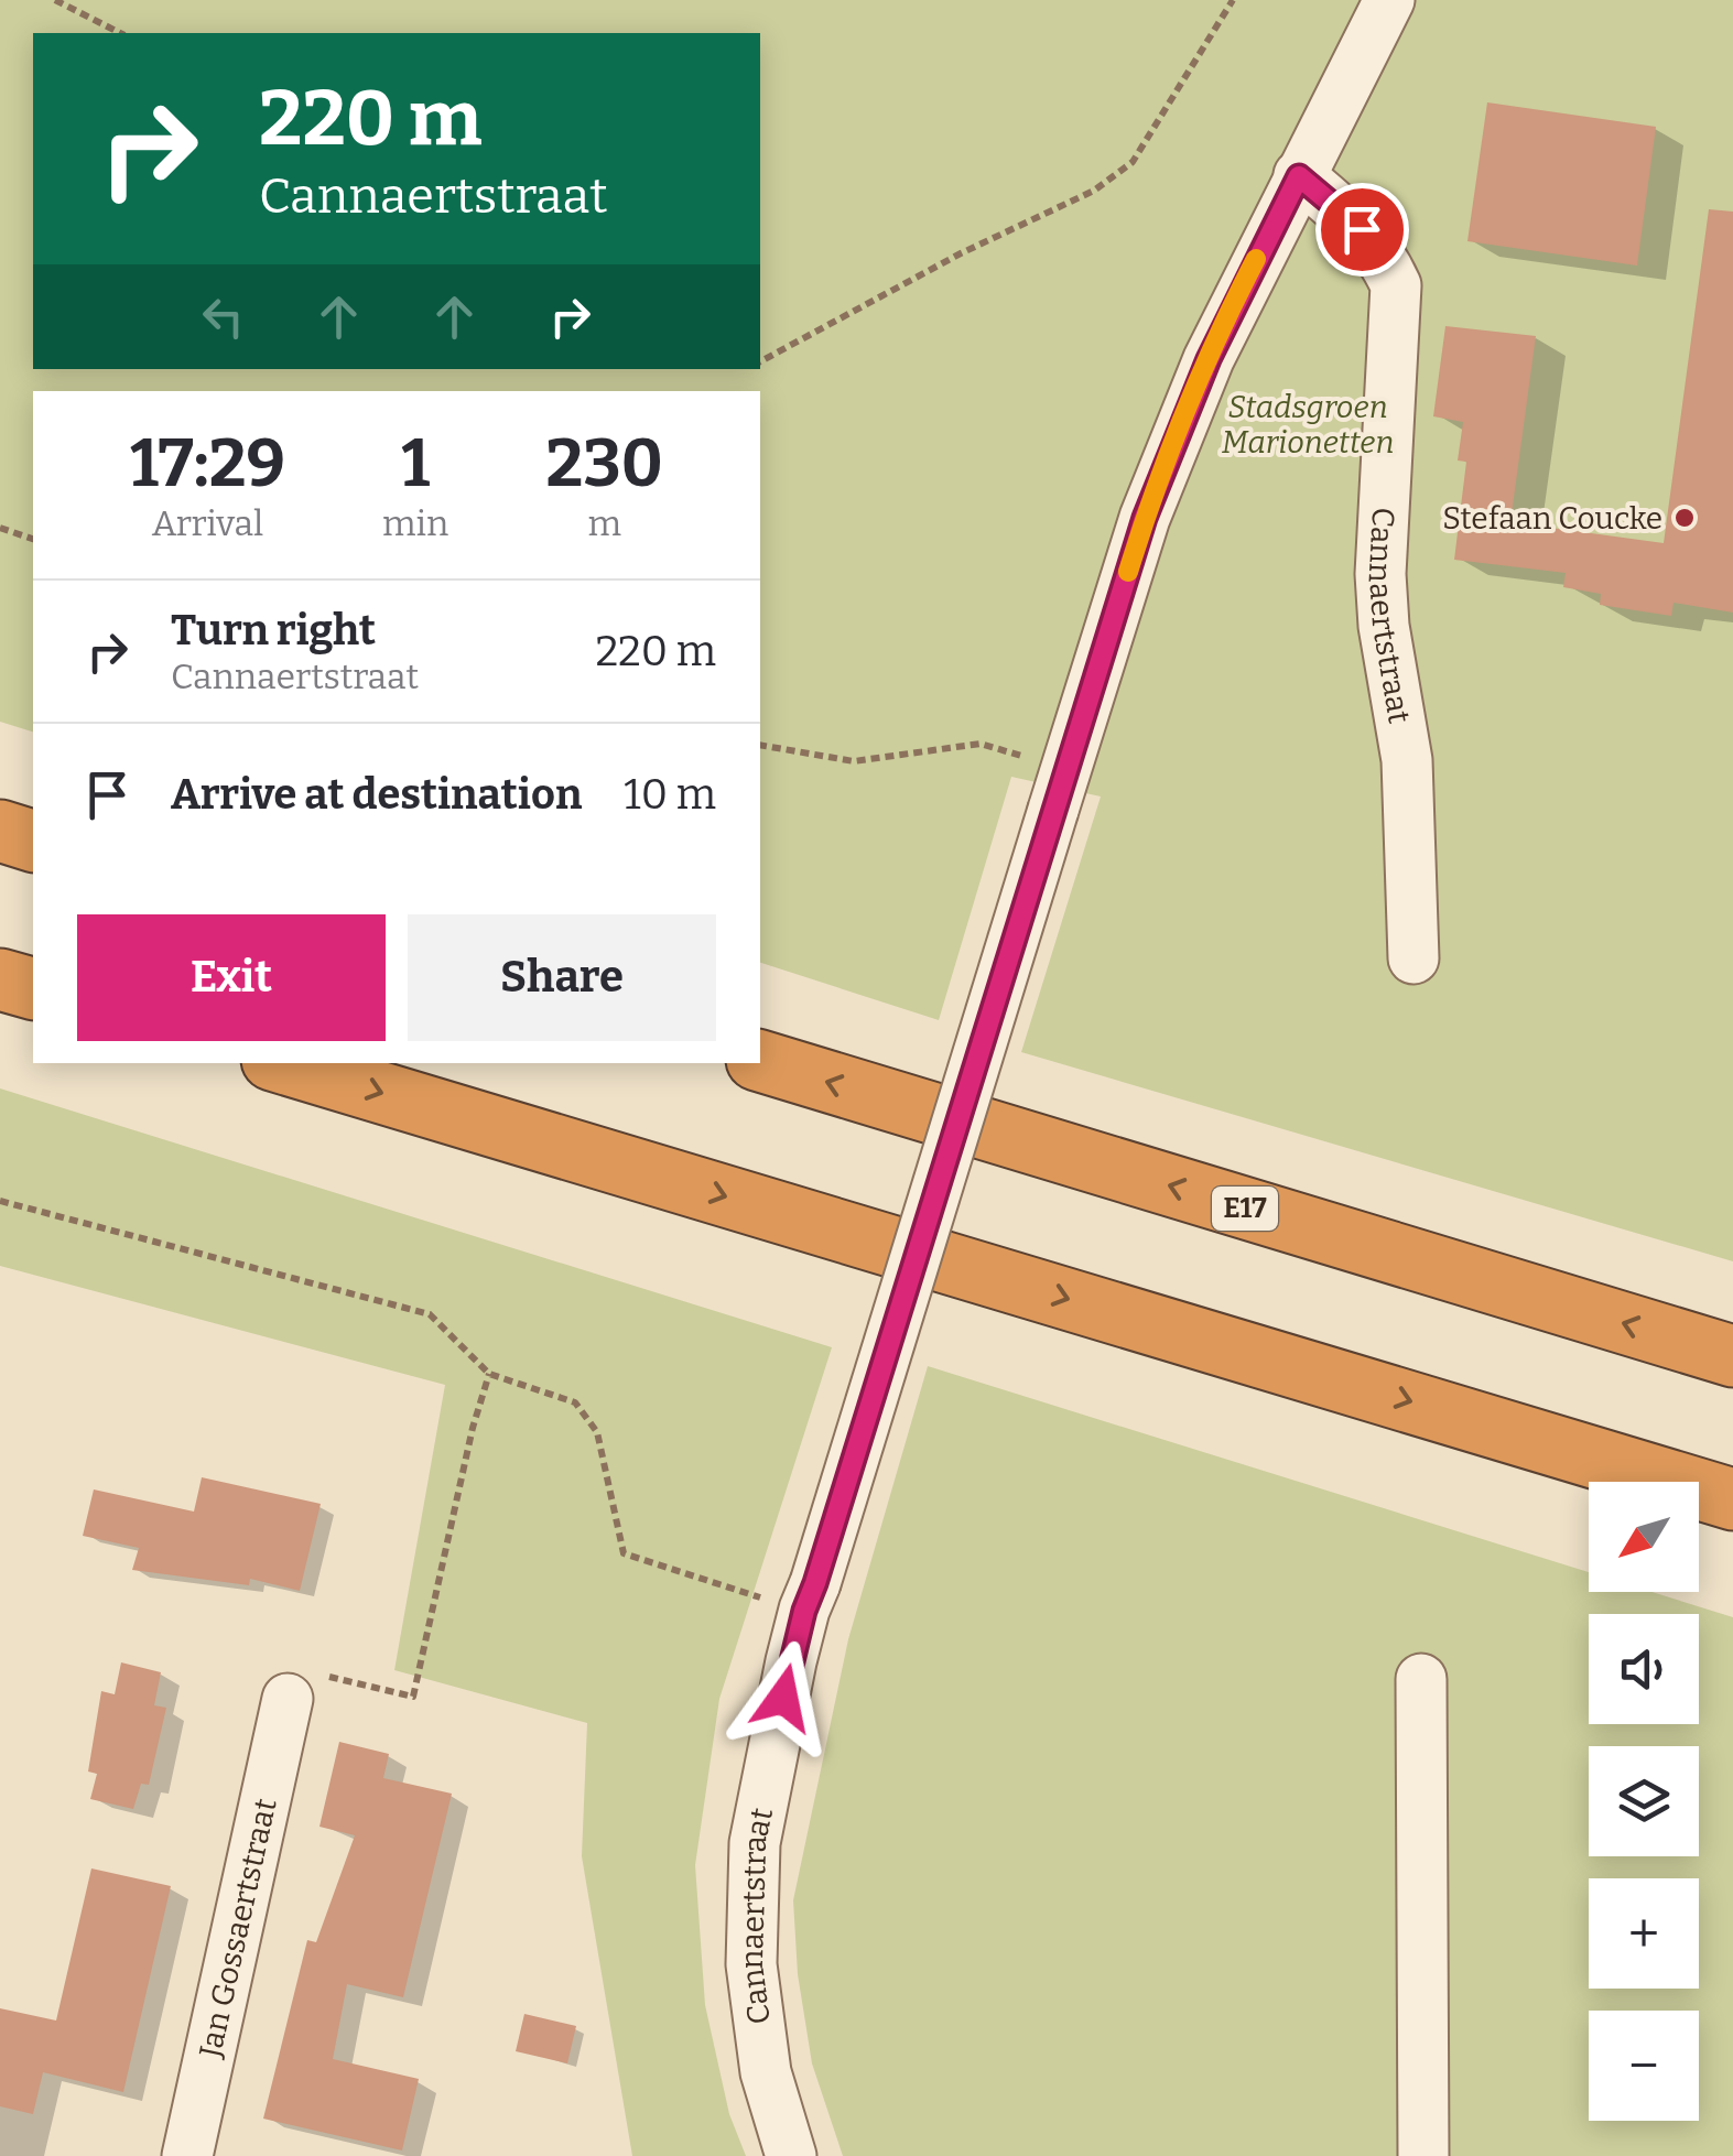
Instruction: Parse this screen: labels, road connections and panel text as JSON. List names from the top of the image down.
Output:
{
  "streets": {
    "highway": ["E17"],
    "street": ["Cannaertstraat", "Jan Gossaertstraat"]
  },
  "parks": ["Stadsgroen Marionetten"],
  "places": ["Stefaan Coucke"],
  "north": "bottom left",
  "page": {
    "turn": ["220 m", "Cannaertstraat"],
    "eta": [
      "17:29",
      "Arrival",
      "1",
      "min",
      "230",
      "m"
    ],
    "list": [
      {
        "name": "Turn right",
        "note": "Cannaertstraat",
        "value": "220 m"
      },
      {
        "name": "Arrive at destination",
        "value": "10 m"
      }
    ],
    "buttons": ["Exit", "Share"],
    "map_buttons": ["+", "−"]
  }
}
